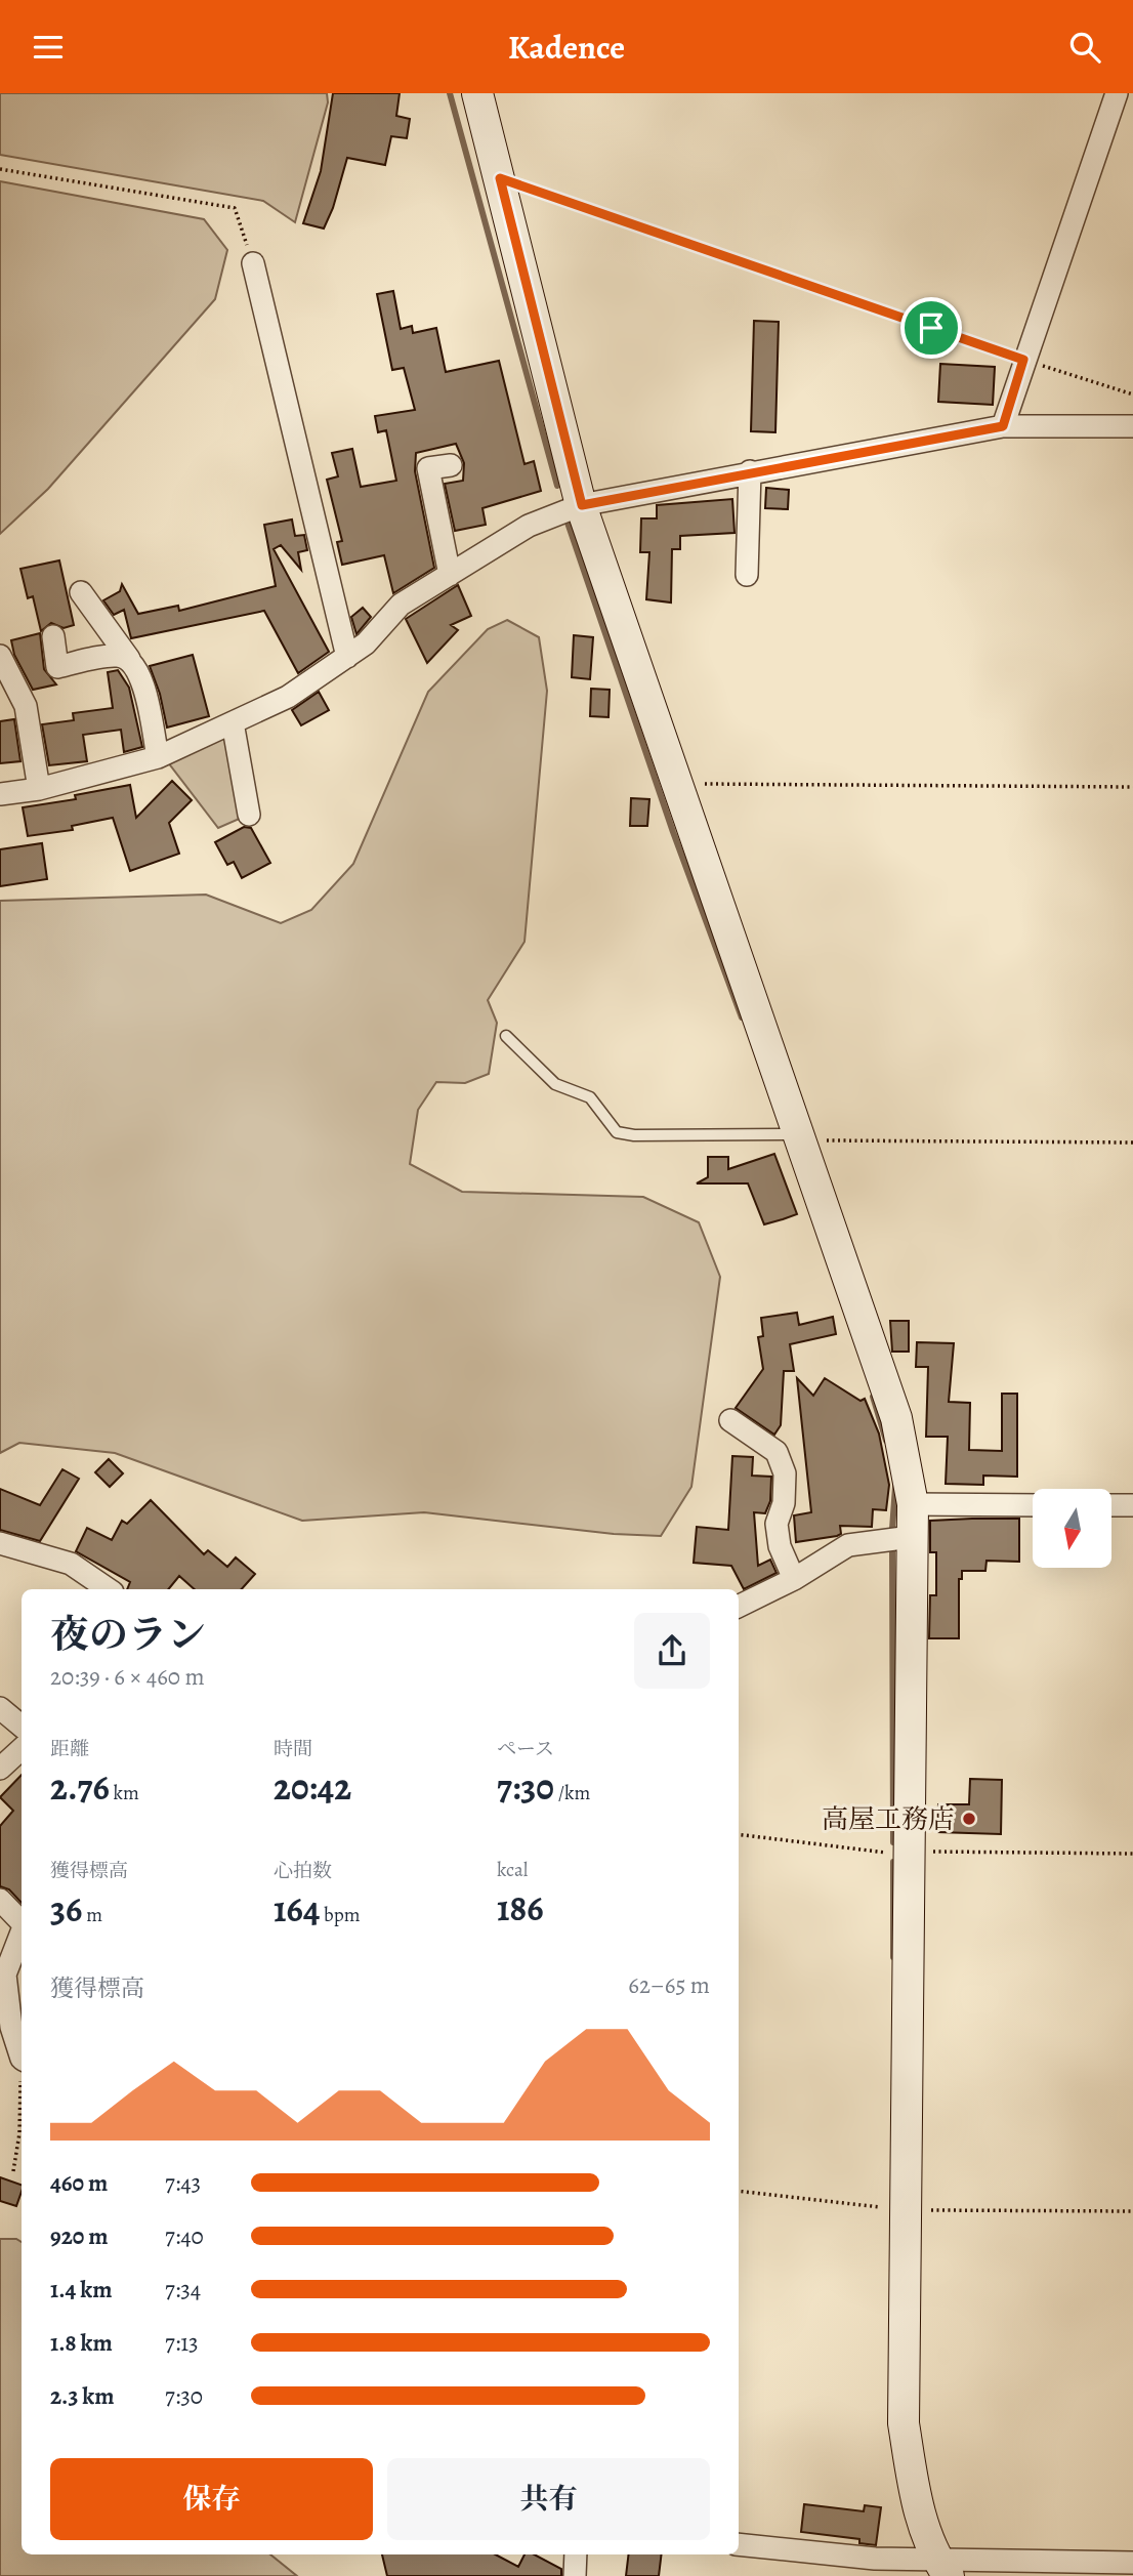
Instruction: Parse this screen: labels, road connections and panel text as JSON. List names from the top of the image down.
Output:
{
  "places": ["高屋工務店"],
  "north": "bottom",
  "page": {
    "header": "Kadence",
    "heading": ["夜のラン", "20:39 · 6 × 460 m"],
    "stats": [
      ["距離", "2.76 km"],
      ["時間", "20:42"],
      ["ペース", "7:30 /km"],
      ["獲得標高", "36 m"],
      ["心拍数", "164 bpm"],
      ["kcal", "186"]
    ],
    "chart": ["獲得標高", "62–65 m"],
    "list": [
      {
        "name": "460 m",
        "note": "7:43"
      },
      {
        "name": "920 m",
        "note": "7:40"
      },
      {
        "name": "1.4 km",
        "note": "7:34"
      },
      {
        "name": "1.8 km",
        "note": "7:13"
      },
      {
        "name": "2.3 km",
        "note": "7:30"
      }
    ],
    "buttons": ["保存", "共有"]
  }
}
